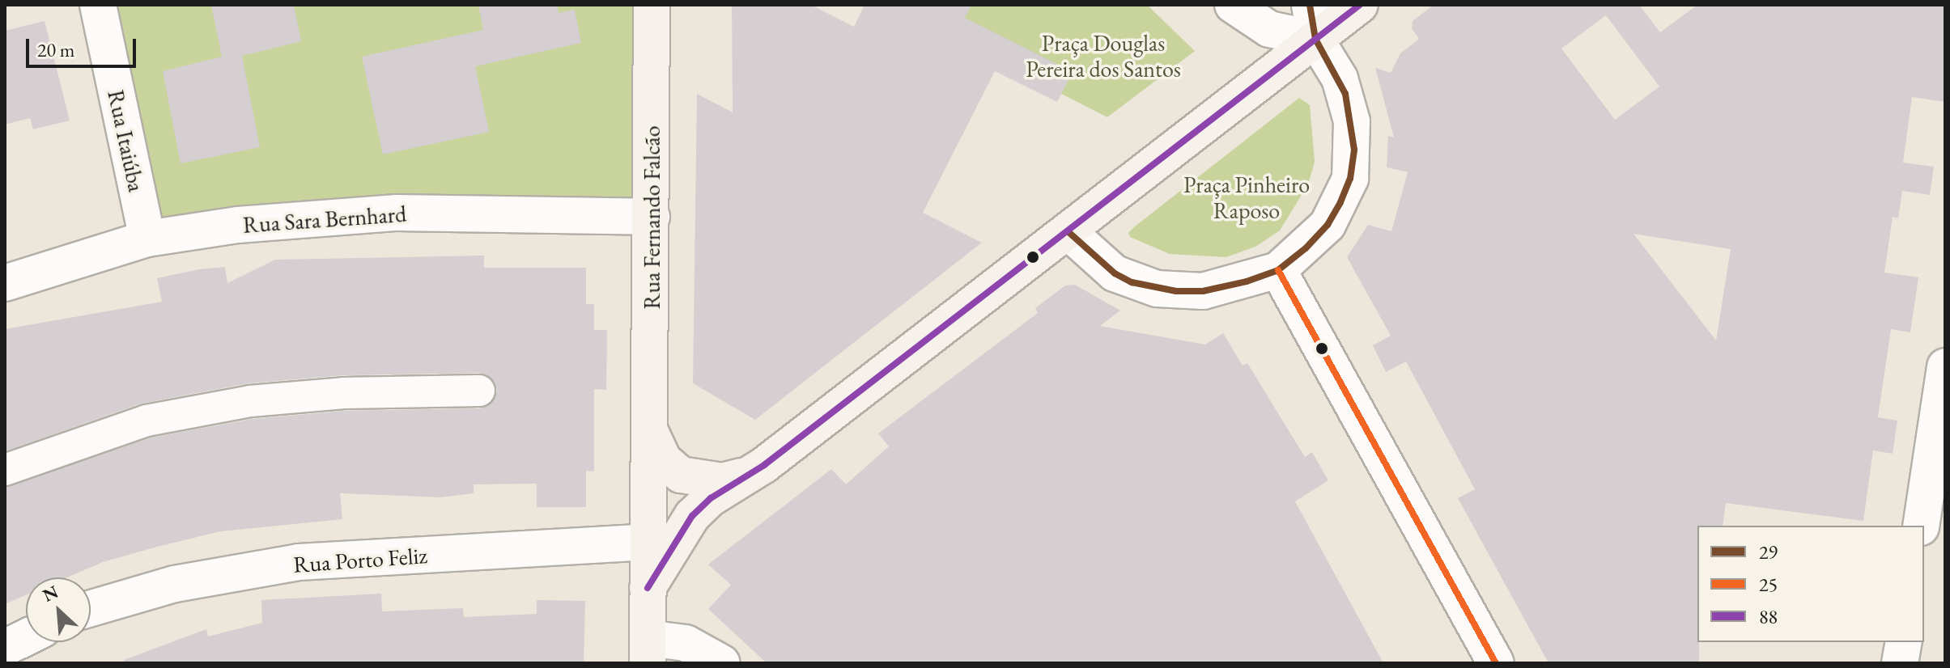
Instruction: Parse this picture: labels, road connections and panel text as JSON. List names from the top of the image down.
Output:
{
  "streets": {
    "main road": ["Rua Fernando Falcão"],
    "street": ["Rua Itaiúba", "Rua Sara Bernhard", "Rua Porto Feliz"]
  },
  "crossings": [
    ["Rua Itaiúba", "Rua Sara Bernhard"],
    ["Rua Fernando Falcão", "Rua Sara Bernhard"],
    ["Rua Fernando Falcão", "Rua Porto Feliz"]
  ],
  "parks": ["Praça Douglas Pereira dos Santos", "Praça Pinheiro Raposo"],
  "lines": ["transit line 29", "transit line 88", "transit line 25"],
  "legend": ["29", "25", "88"],
  "scale_bar": "20 m",
  "north": "top left"
}
